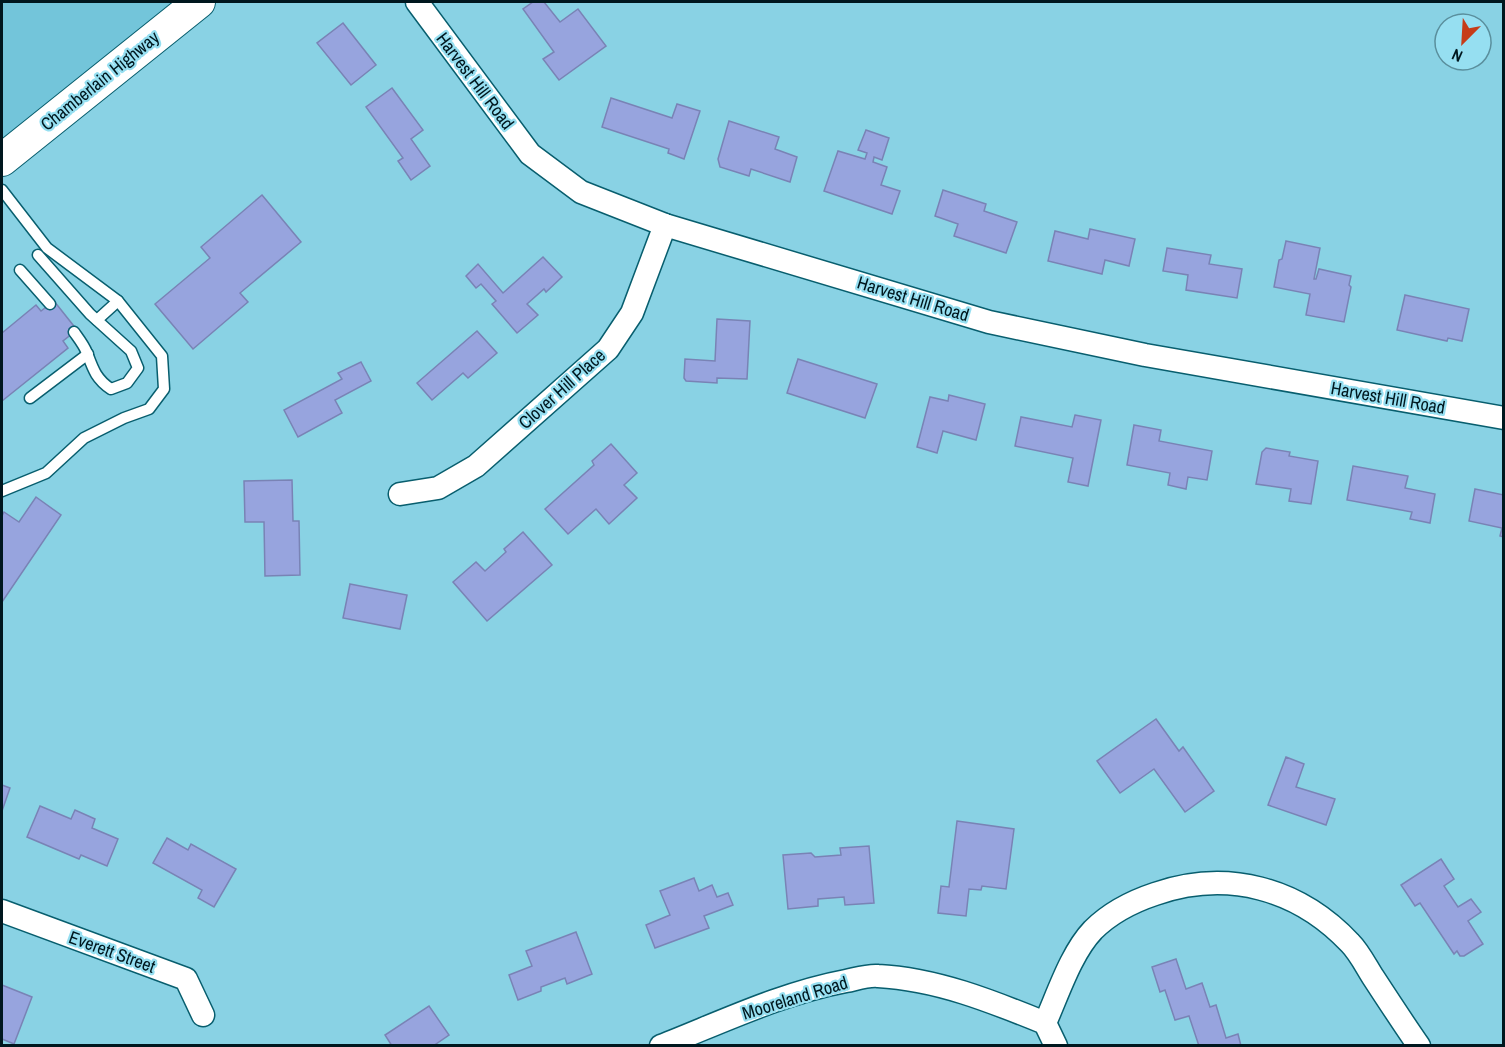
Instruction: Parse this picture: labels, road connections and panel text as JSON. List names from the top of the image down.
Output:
{
  "streets": {
    "main road": ["Chamberlain Highway"],
    "street": [
      "Harvest Hill Road",
      "Clover Hill Place",
      "Everett Street",
      "Mooreland Road"
    ]
  },
  "crossings": [
    ["Harvest Hill Road", "Clover Hill Place"]
  ],
  "north": "bottom left"
}
